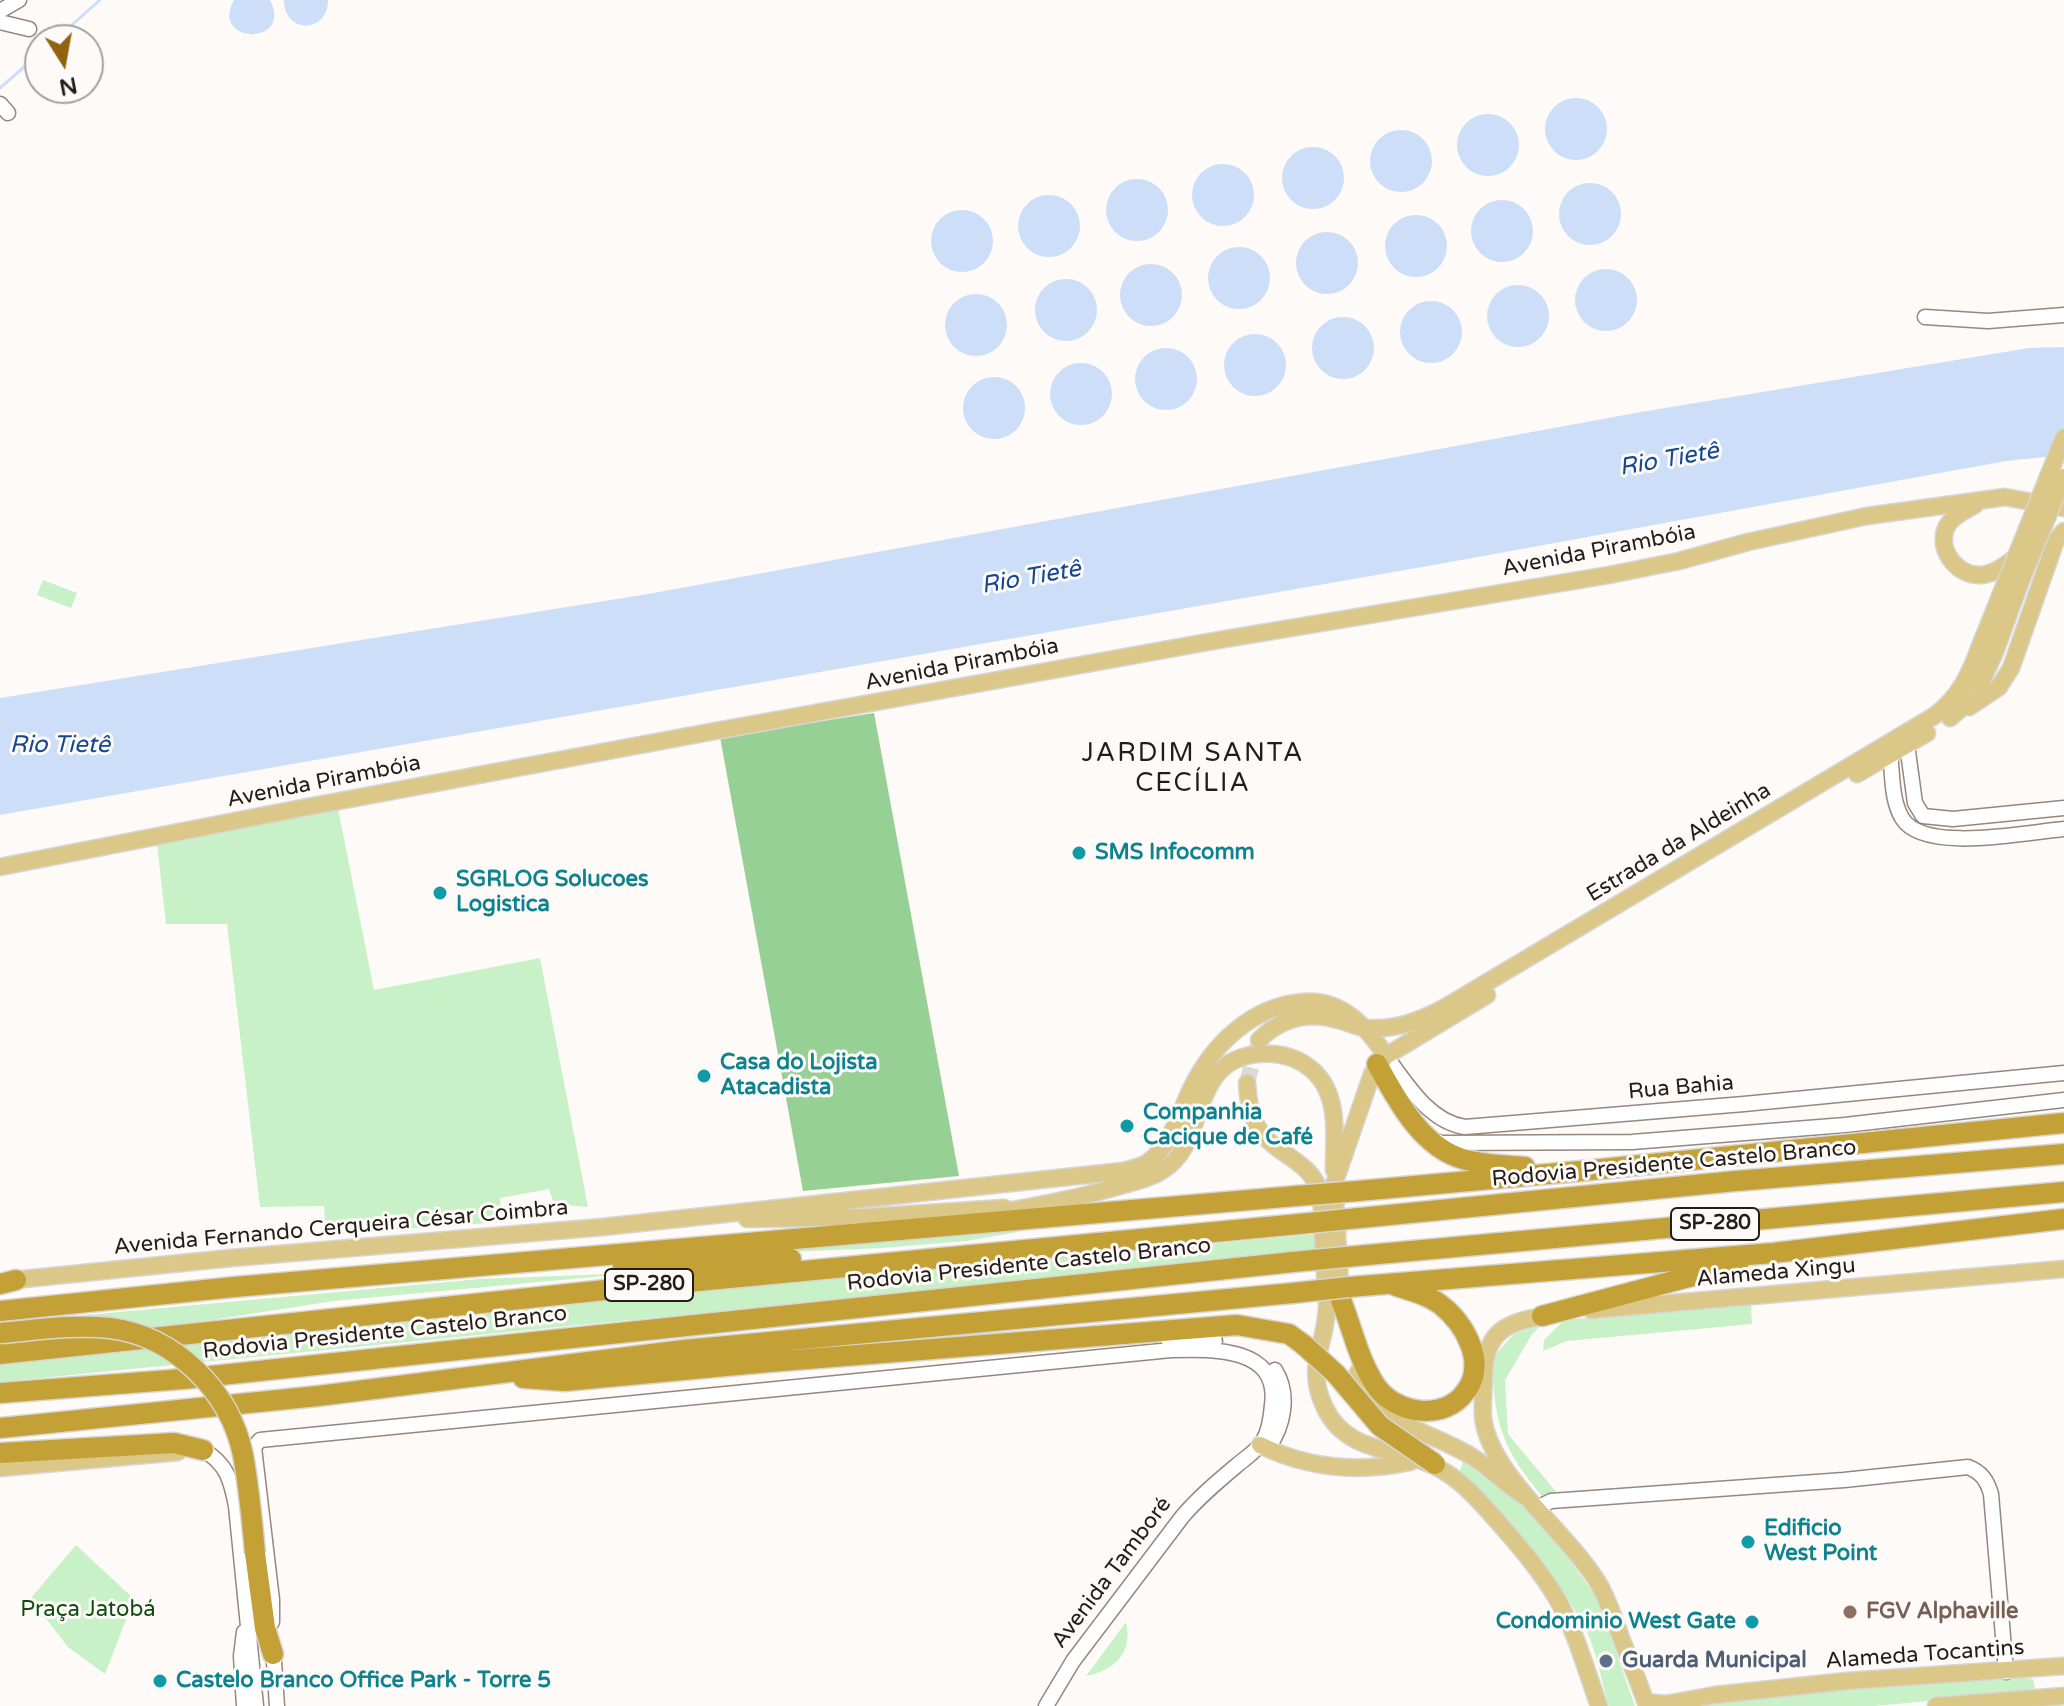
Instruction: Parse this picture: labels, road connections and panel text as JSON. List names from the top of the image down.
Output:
{
  "streets": {
    "highway": ["Rodovia Presidente Castelo Branco", "SP-280"],
    "main road": [
      "Avenida Pirambóia",
      "Estrada da Aldeinha",
      "Avenida Fernando Cerqueira César Coimbra",
      "Alameda Xingu",
      "Alameda Tocantins"
    ],
    "street": ["Rua Bahia", "Avenida Tamboré"]
  },
  "crossings": [
    ["Estrada da Aldeinha", "Rua Bahia"]
  ],
  "districts": ["JARDIM SANTA CECÍLIA"],
  "water": ["Rio Tietê"],
  "parks": ["Praça Jatobá"],
  "places": [
    "SMS Infocomm",
    "SGRLOG Solucoes Logistica",
    "Casa do Lojista Atacadista",
    "Companhia Cacique de Café",
    "Edificio West Point",
    "FGV Alphaville",
    "Condominio West Gate",
    "Guarda Municipal",
    "Castelo Branco Office Park - Torre 5"
  ],
  "north": "bottom"
}
